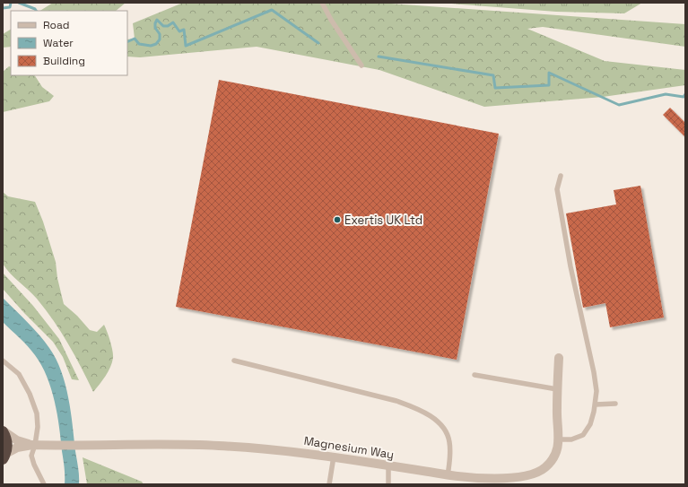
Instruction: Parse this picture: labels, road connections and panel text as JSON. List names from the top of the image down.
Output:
{
  "streets": {
    "street": ["Magnesium Way"]
  },
  "places": ["Exertis UK Ltd"],
  "legend": ["Road", "Water", "Building"]
}
